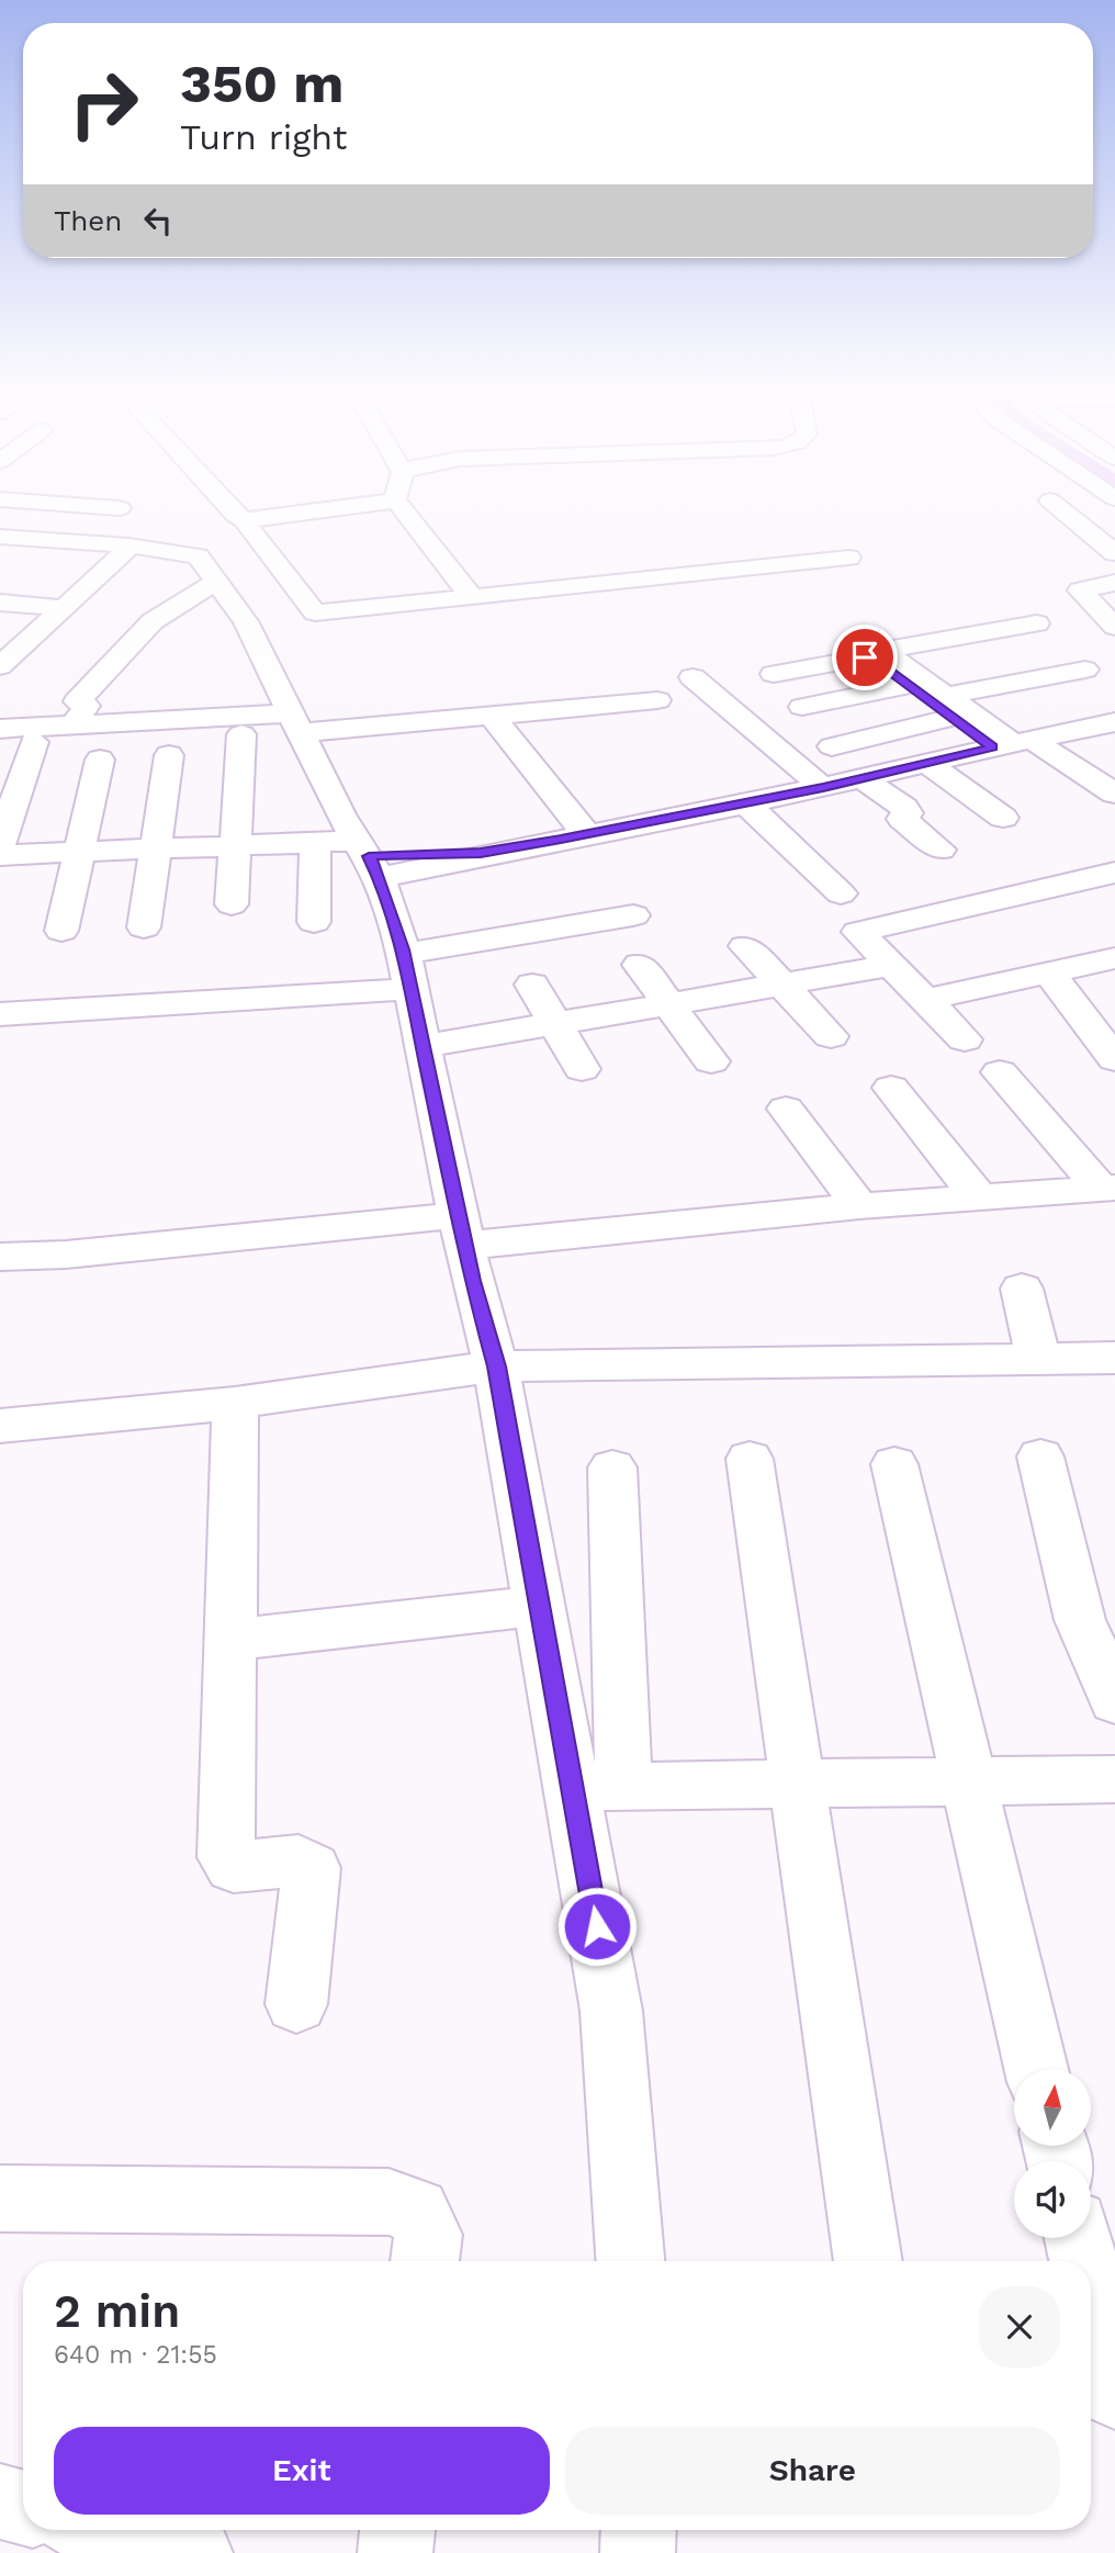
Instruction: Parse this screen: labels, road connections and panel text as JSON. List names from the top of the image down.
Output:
{
  "north": "top",
  "page": {
    "turn": ["350 m", "Turn right"],
    "then": "Then",
    "heading": ["2 min", "640 m · 21:55"],
    "buttons": ["Exit", "Share"]
  }
}
